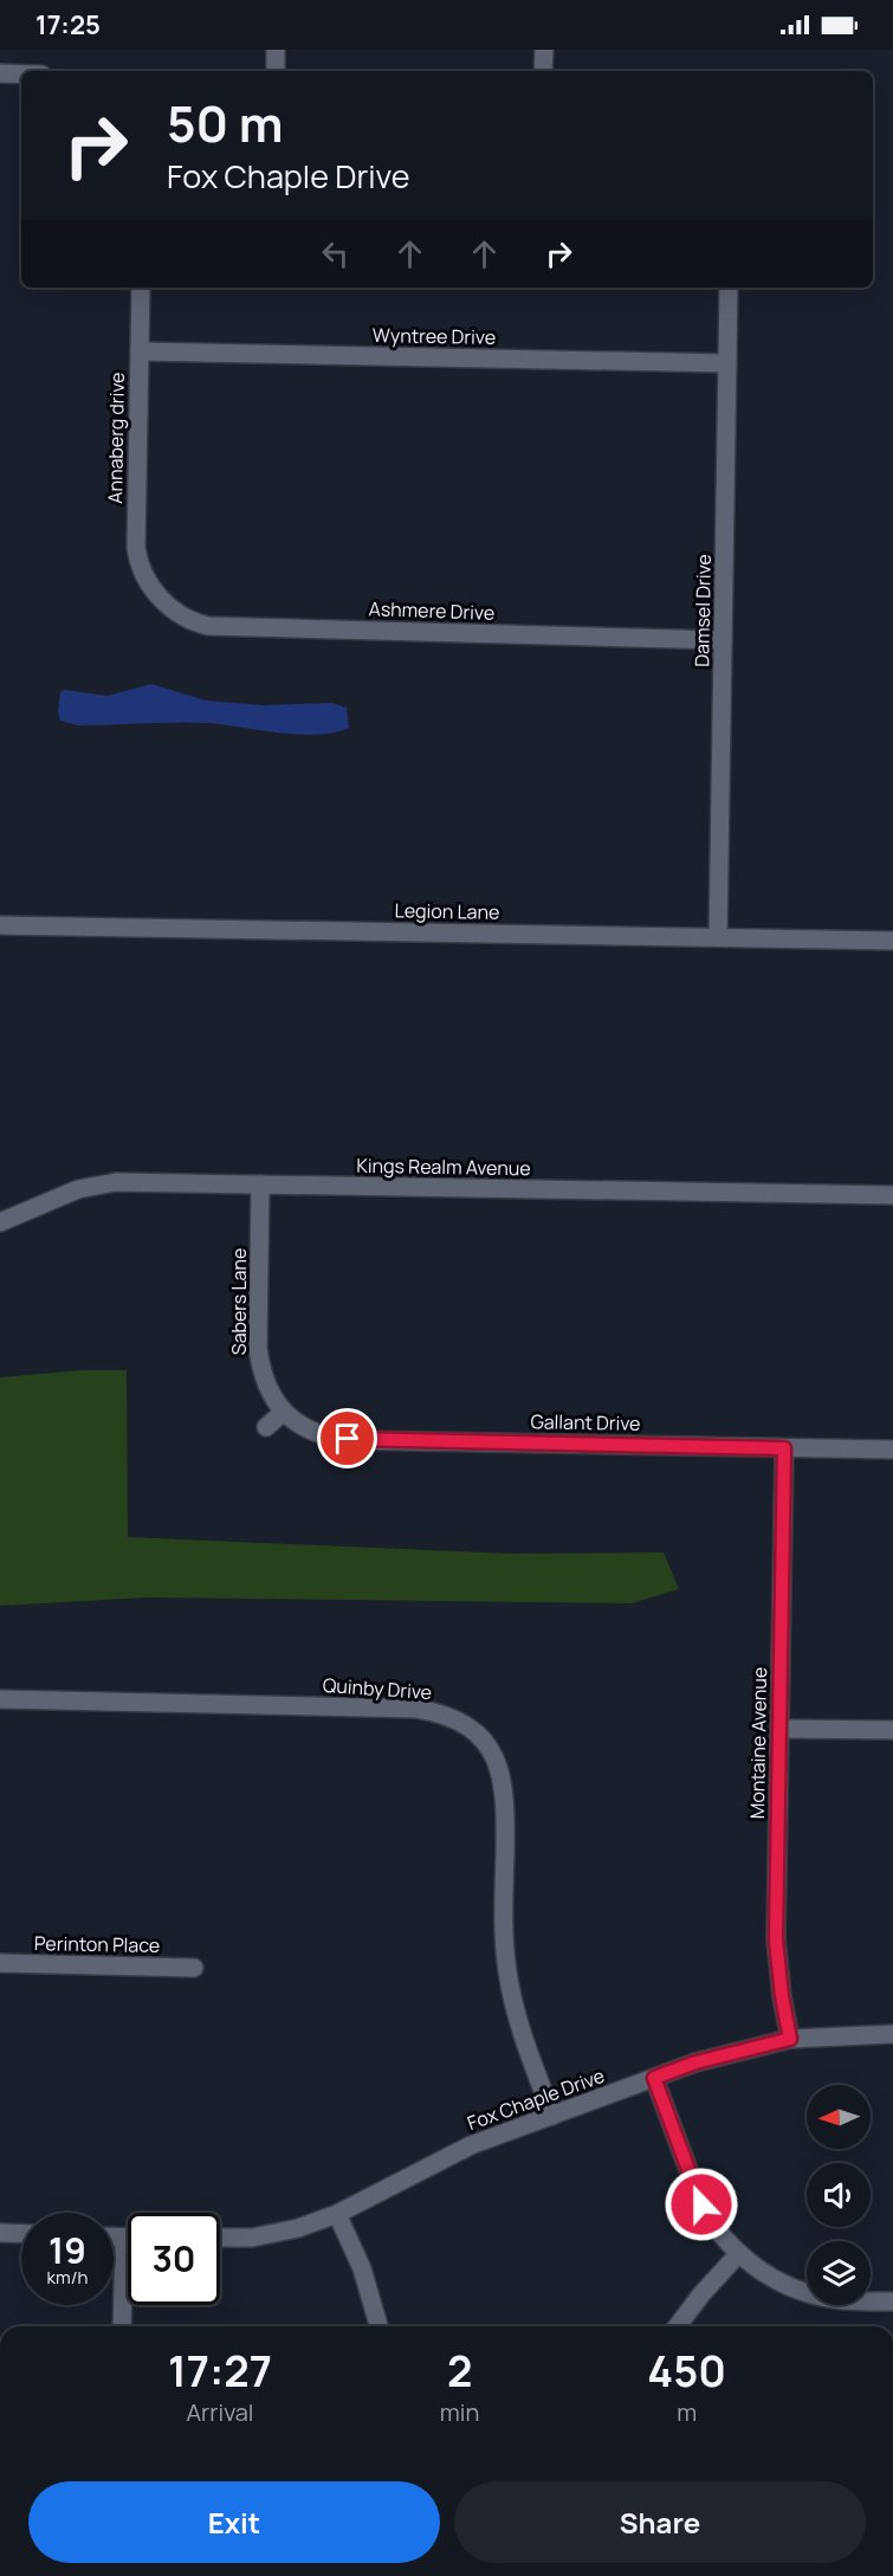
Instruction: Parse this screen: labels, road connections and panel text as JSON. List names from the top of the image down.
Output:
{
  "streets": {
    "street": [
      "Wyntree Drive",
      "Annaberg drive",
      "Ashmere Drive",
      "Damsel Drive",
      "Legion Lane",
      "Kings Realm Avenue",
      "Sabers Lane",
      "Gallant Drive",
      "Quinby Drive",
      "Montaine Avenue",
      "Perinton Place",
      "Fox Chaple Drive"
    ]
  },
  "crossings": [
    ["Wyntree Drive", "Annaberg drive"],
    ["Wyntree Drive", "Damsel Drive"],
    ["Annaberg drive", "Ashmere Drive"],
    ["Ashmere Drive", "Damsel Drive"],
    ["Damsel Drive", "Legion Lane"],
    ["Kings Realm Avenue", "Sabers Lane"],
    ["Sabers Lane", "Gallant Drive"],
    ["Gallant Drive", "Montaine Avenue"],
    ["Quinby Drive", "Fox Chaple Drive"],
    ["Montaine Avenue", "Fox Chaple Drive"]
  ],
  "north": "left",
  "page": {
    "status": "17:25",
    "turn": ["50 m", "Fox Chaple Drive"],
    "speed": "19 km/h",
    "limit": "30",
    "eta": [
      "17:27",
      "Arrival",
      "2",
      "min",
      "450",
      "m"
    ],
    "buttons": ["Exit", "Share"]
  }
}
